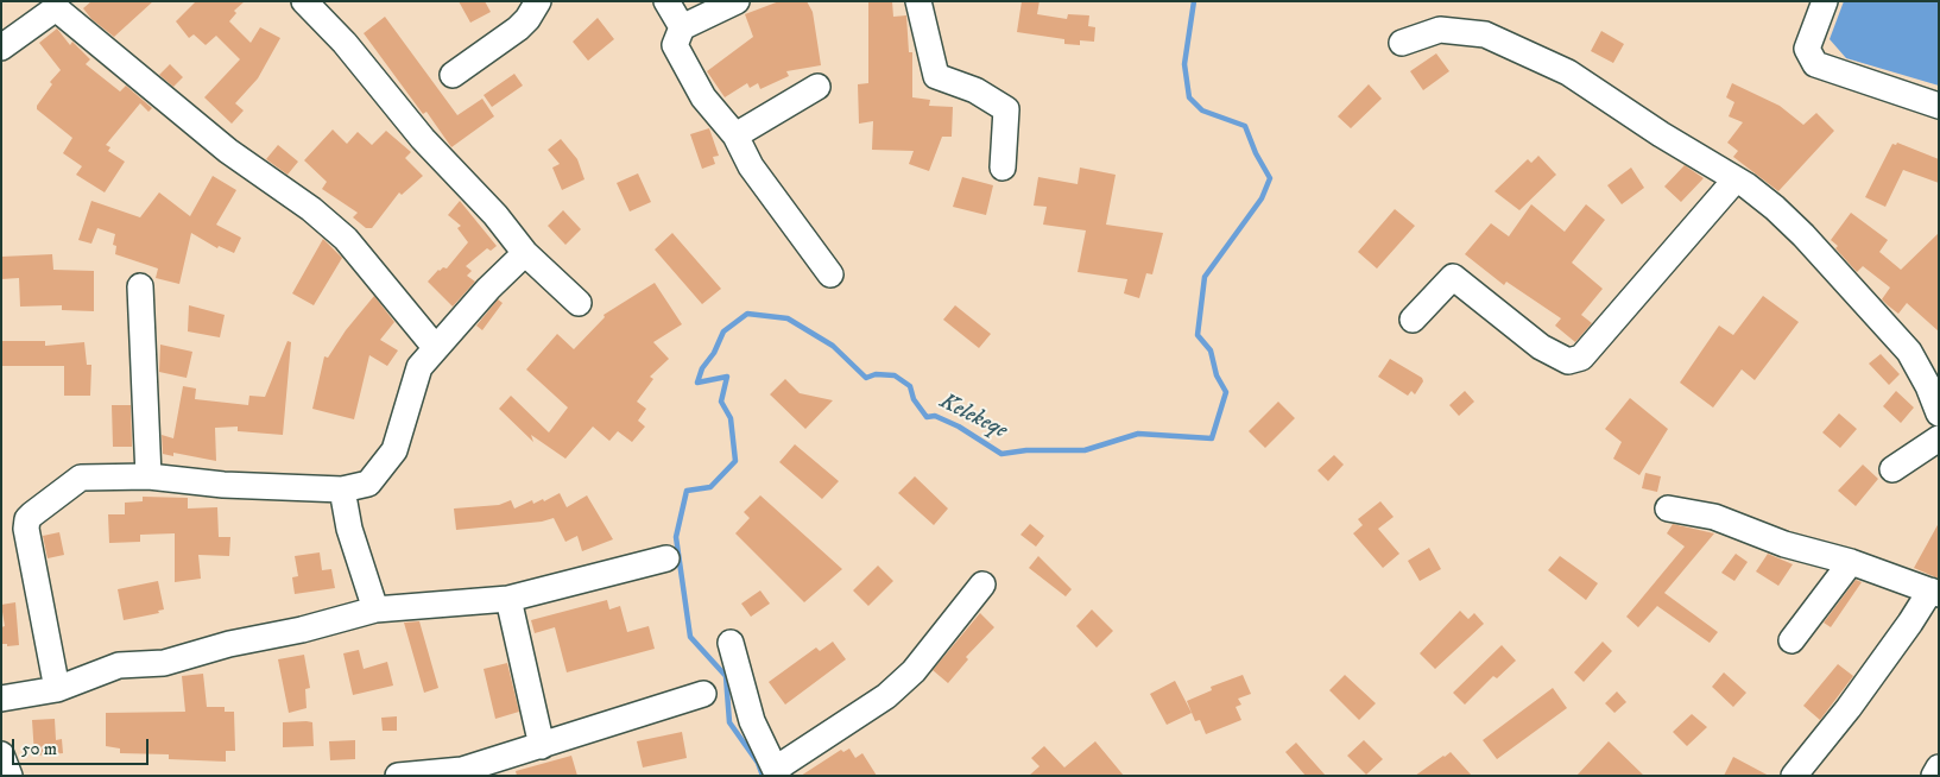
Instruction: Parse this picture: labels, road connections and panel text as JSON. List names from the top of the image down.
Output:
{
  "water": ["Kelekeqe"],
  "scale_bar": "50 m"
}
